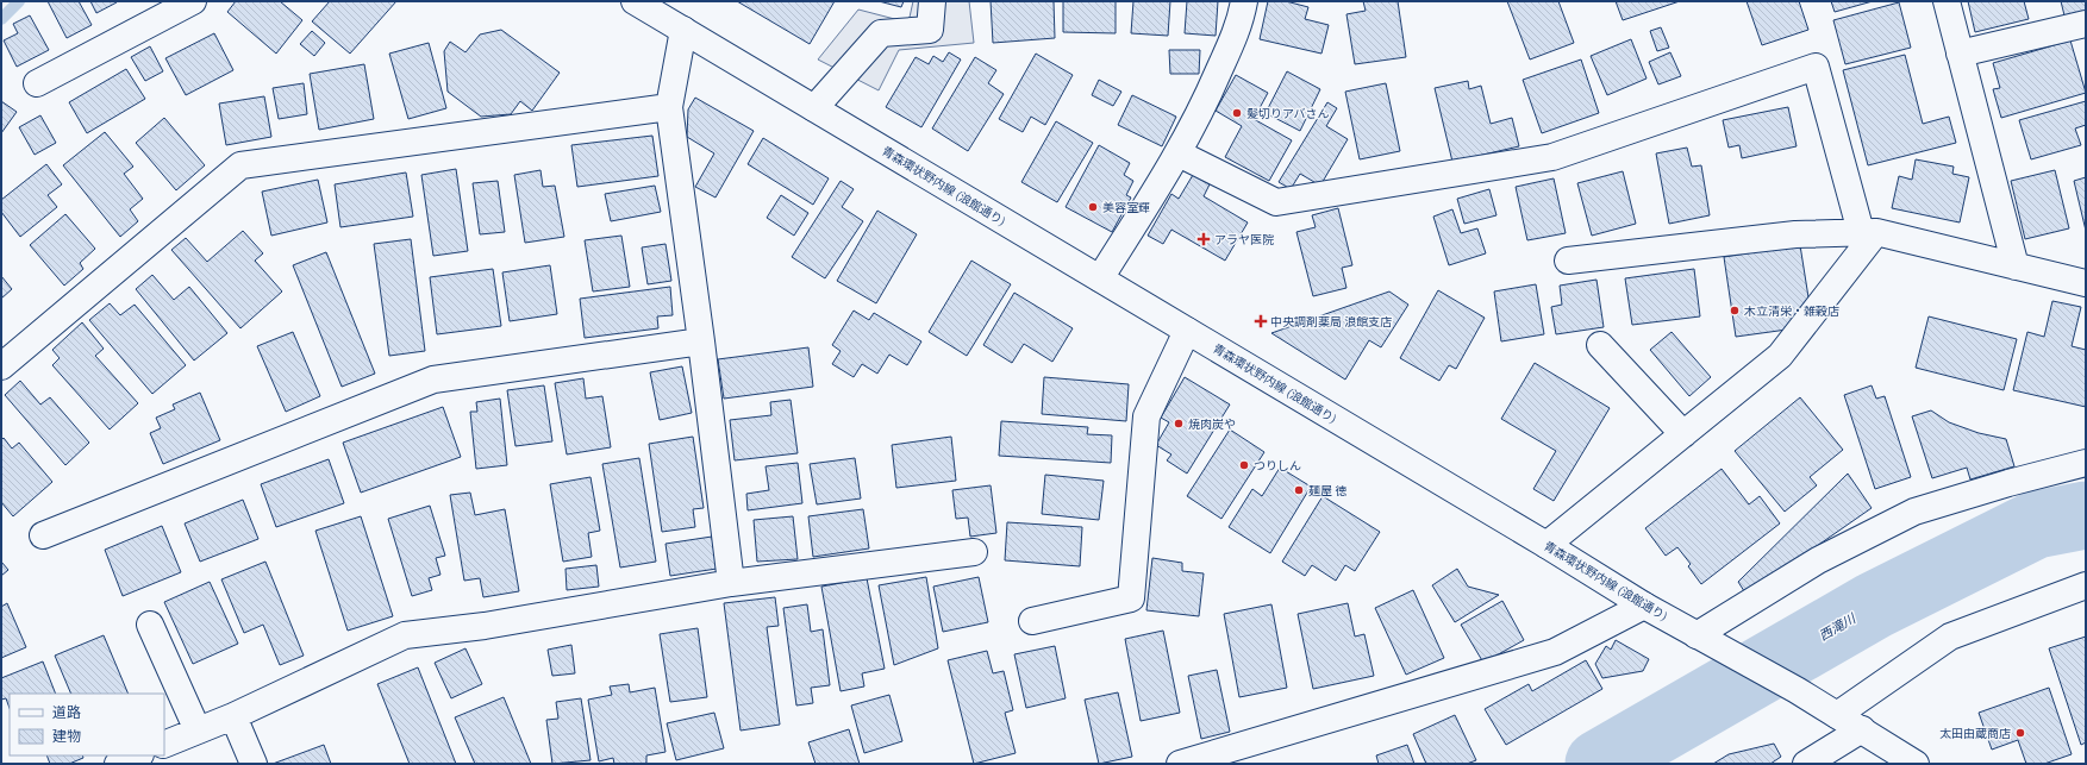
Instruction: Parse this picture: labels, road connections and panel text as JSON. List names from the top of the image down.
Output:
{
  "streets": {
    "street": ["青森環状野内線 (浪館通り)"]
  },
  "water": ["西滝川"],
  "places": {
    "other": [
      "髪切りアバさん",
      "美容室輝",
      "木立清栄・雑穀店",
      "焼肉炭や",
      "つりしん",
      "麺屋 徳",
      "太田由蔵商店"
    ],
    "health": ["アラヤ医院", "中央調剤薬局 浪館支店"]
  },
  "legend": ["道路", "建物"]
}
